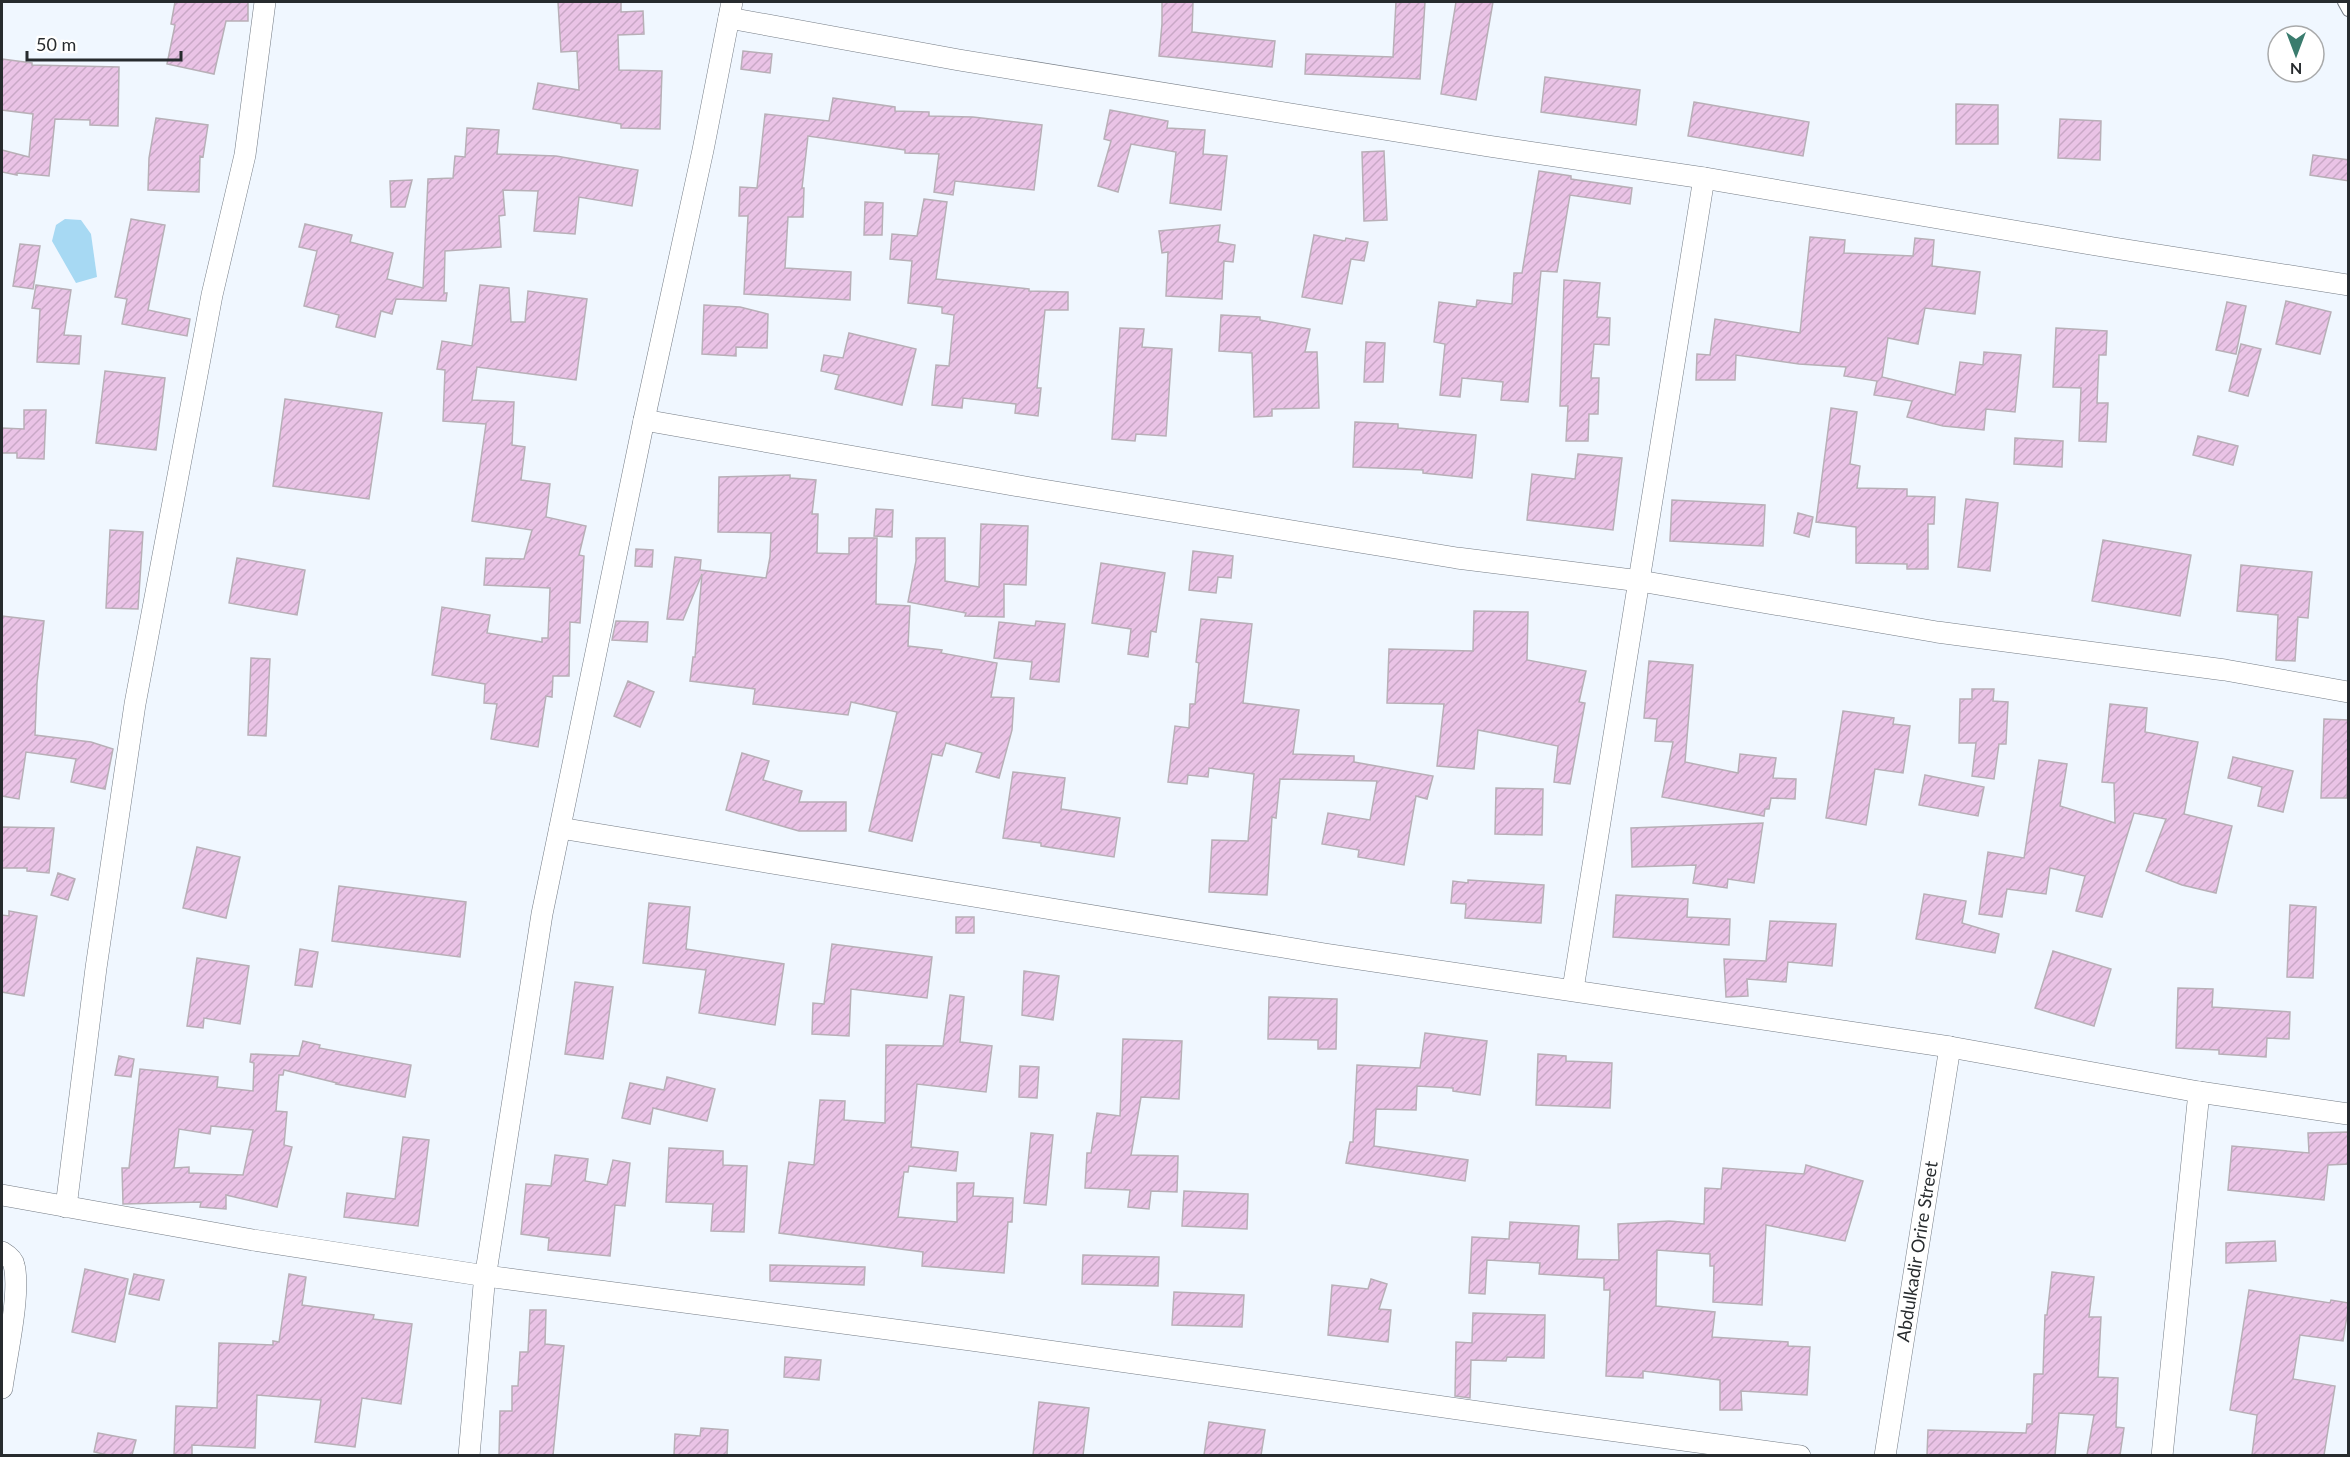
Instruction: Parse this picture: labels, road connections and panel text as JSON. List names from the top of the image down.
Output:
{
  "streets": {
    "street": ["Abdulkadir Orire Street"]
  },
  "scale_bar": "50 m",
  "north": "bottom"
}
